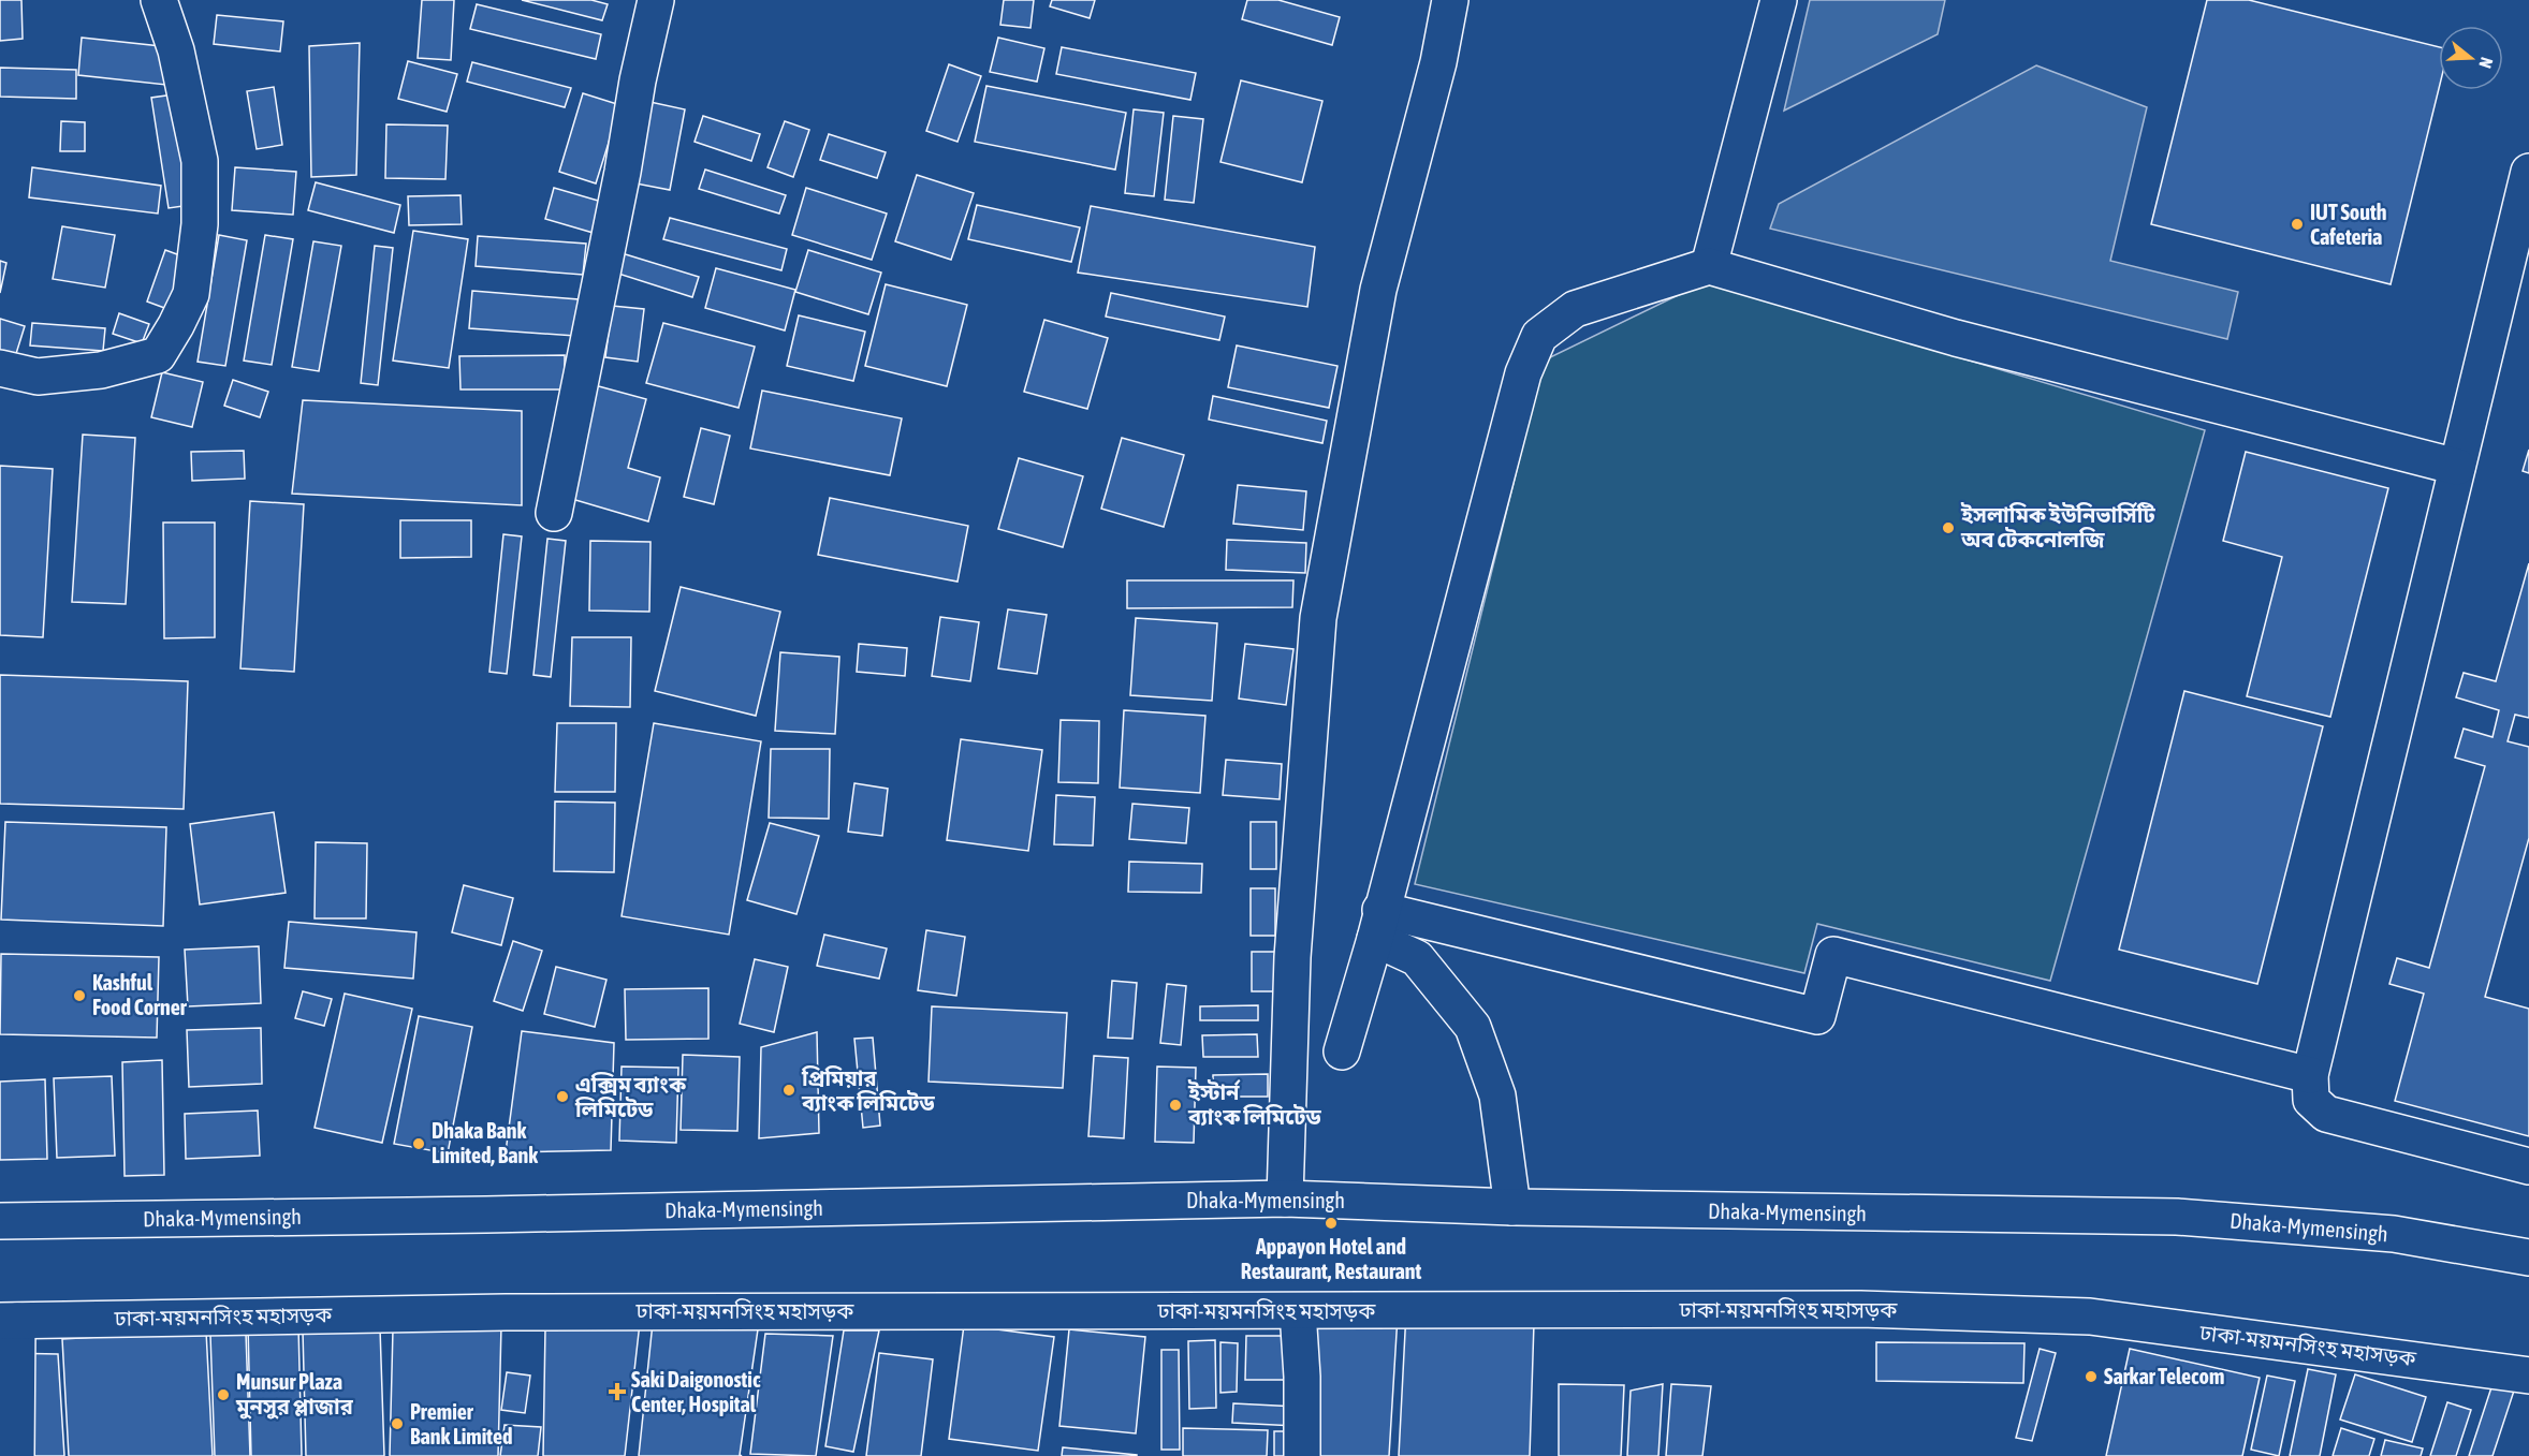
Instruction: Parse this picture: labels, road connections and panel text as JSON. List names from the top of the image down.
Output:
{
  "streets": {
    "main road": ["Dhaka-Mymensingh", "ঢাকা-ময়মনসিংহ মহাসড়ক"]
  },
  "places": {
    "other": [
      "IUT South Cafeteria",
      "ইসলামিক ইউনিভার্সিটি অব টেকনোলজি",
      "Kashful Food Corner",
      "প্রিমিয়ার ব্যাংক লিমিটেড",
      "এক্সিম ব্যাংক লিমিটেড",
      "ইস্টার্ন ব্যাংক লিমিটেড",
      "Dhaka Bank Limited, Bank",
      "Appayon Hotel and Restaurant, Restaurant",
      "Sarkar Telecom",
      "Munsur Plaza মুনসুর প্লাজার",
      "Premier Bank Limited"
    ],
    "health": ["Saki Daigonostic Center, Hospital"]
  },
  "north": "right"
}
